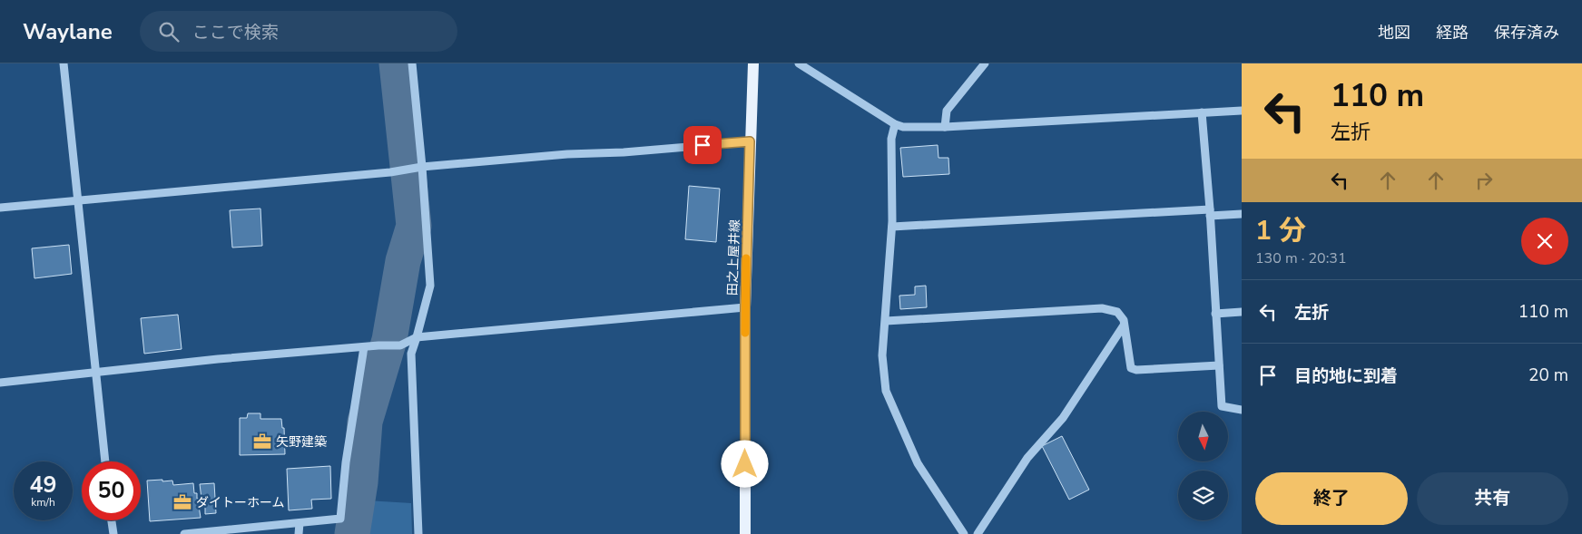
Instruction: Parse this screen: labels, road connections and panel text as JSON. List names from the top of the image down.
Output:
{
  "streets": {
    "main road": ["田之上屋井線"]
  },
  "places": {
    "office": ["矢野建築", "ダイトーホーム"]
  },
  "north": "bottom",
  "page": {
    "header": "Waylane",
    "search": "ここで検索",
    "nav": ["地図", "経路", "保存済み"],
    "turn": ["110 m", "左折"],
    "heading": ["1 分", "130 m · 20:31"],
    "list": [
      {
        "name": "左折",
        "value": "110 m"
      },
      {
        "name": "目的地に到着",
        "value": "20 m"
      }
    ],
    "speed": "49 km/h",
    "limit": "50",
    "buttons": ["終了", "共有"]
  }
}
